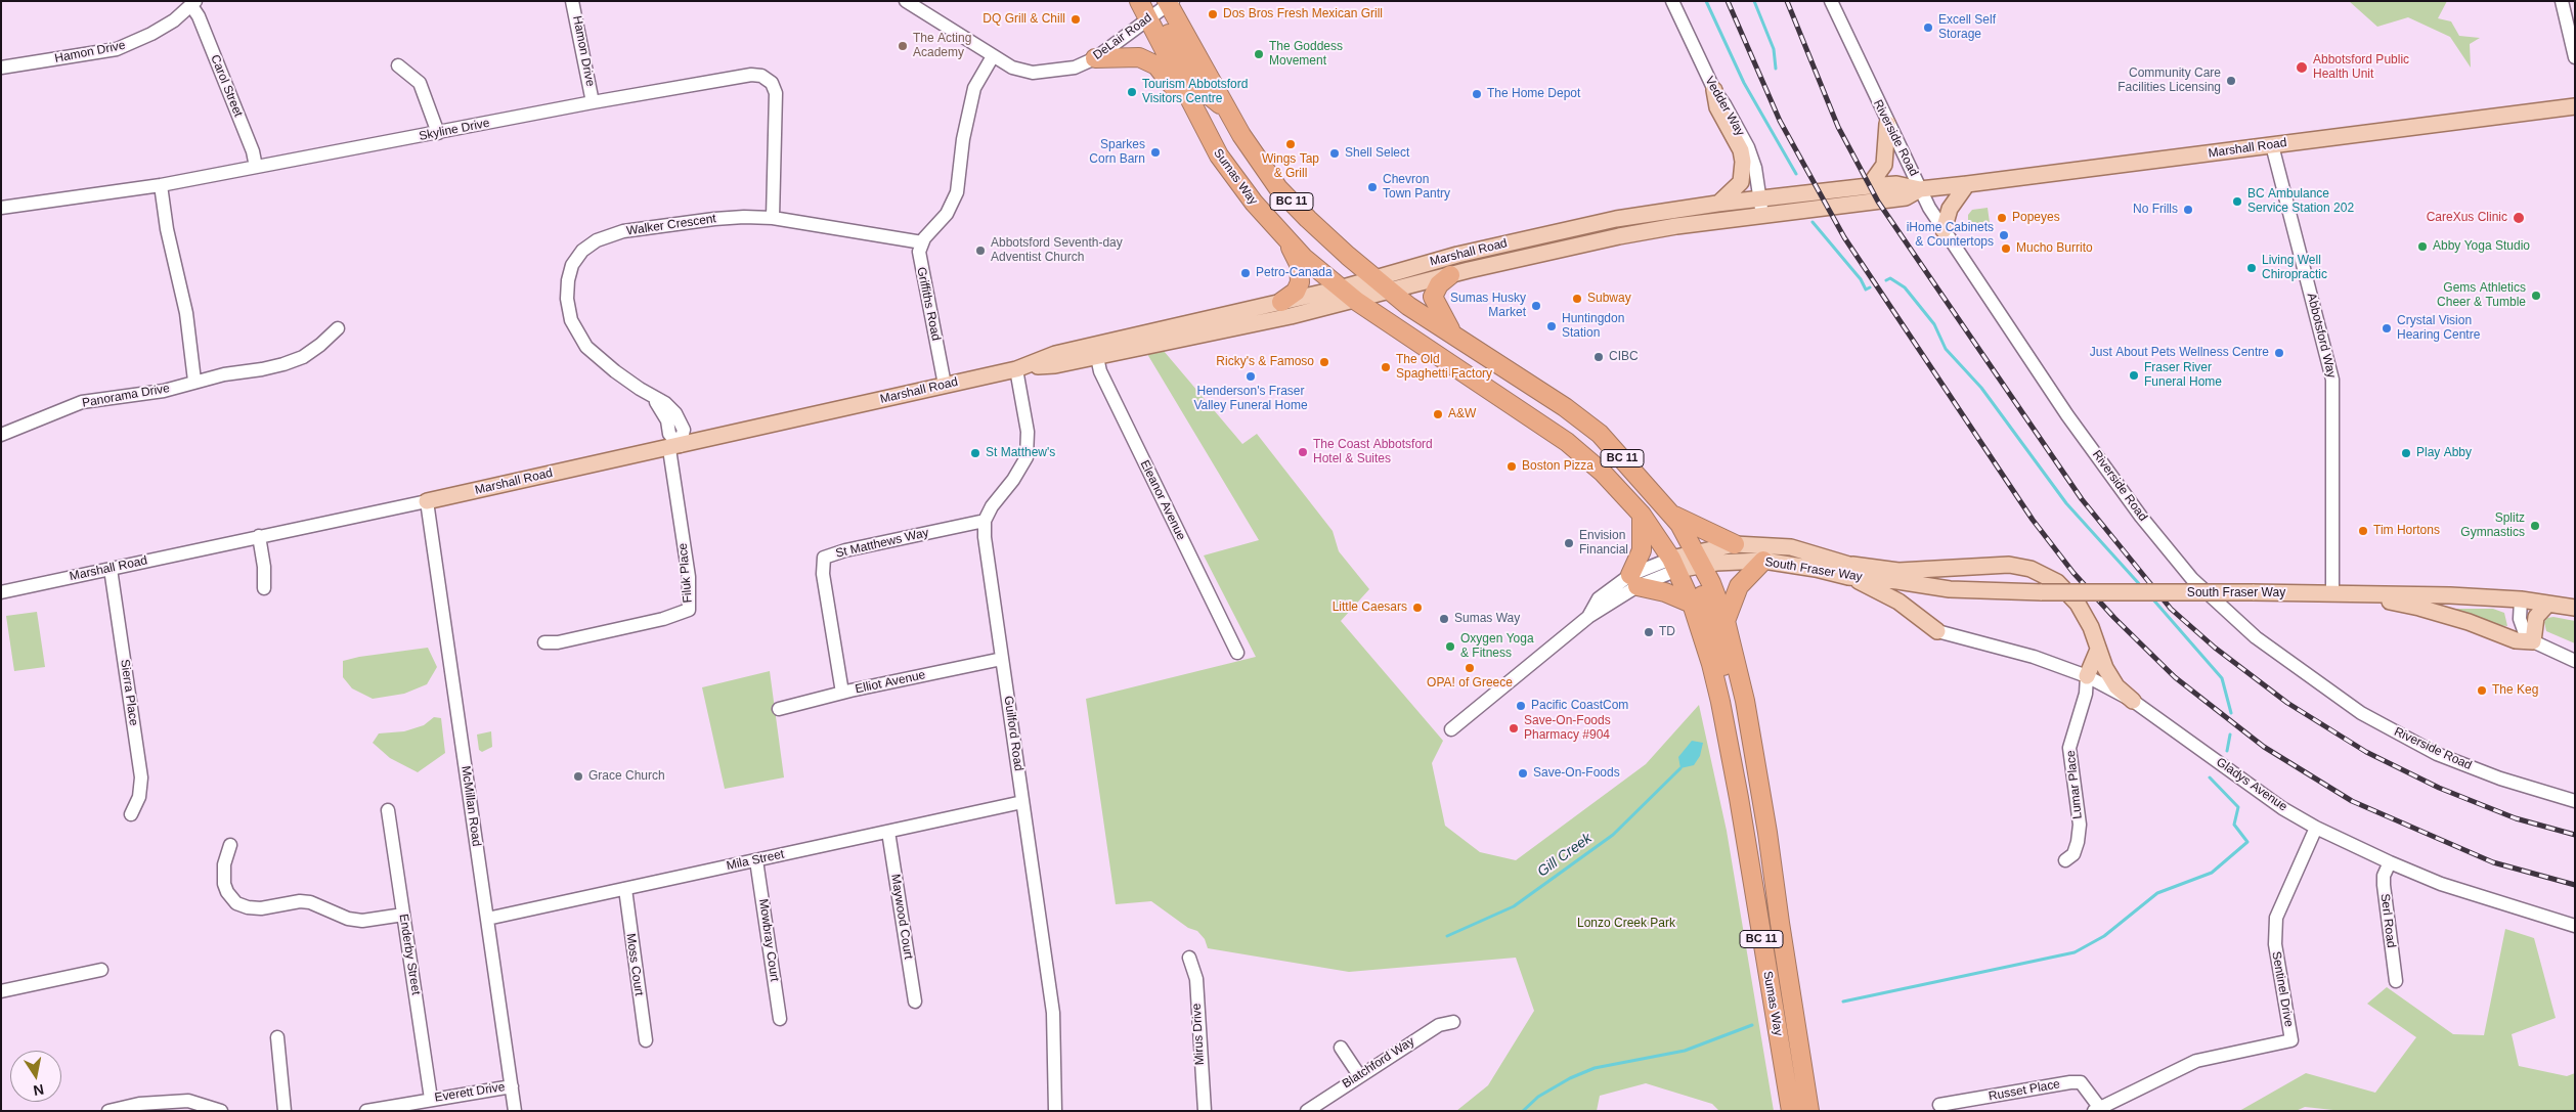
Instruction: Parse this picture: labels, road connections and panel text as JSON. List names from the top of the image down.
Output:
{
  "streets": {
    "highway": ["Sumas Way", "BC 11"],
    "main road": ["Marshall Road", "South Fraser Way"],
    "street": [
      "DeLair Road",
      "Hamon Drive",
      "Carol Street",
      "Vedder Way",
      "Skyline Drive",
      "Riverside Road",
      "Walker Crescent",
      "Griffiths Road",
      "Abbotsford Way",
      "Panorama Drive",
      "Eleanor Avenue",
      "St Matthews Way",
      "Filuk Place",
      "Elliot Avenue",
      "Sierra Place",
      "Guilford Road",
      "Lumar Place",
      "Gladys Avenue",
      "McMillan Road",
      "Mila Street",
      "Maywood Court",
      "Serl Road",
      "Mowbray Court",
      "Enderby Street",
      "Moss Court",
      "Sentinel Drive",
      "Mirus Drive",
      "Blatchford Way",
      "Russet Place",
      "Everett Drive"
    ]
  },
  "crossings": [
    ["DeLair Road", "Sumas Way"],
    ["Hamon Drive", "Carol Street"],
    ["Hamon Drive", "Skyline Drive"],
    ["Carol Street", "Skyline Drive"],
    ["Vedder Way", "Marshall Road"],
    ["Skyline Drive", "Walker Crescent"],
    ["Riverside Road", "Marshall Road"],
    ["Marshall Road", "Sumas Way"],
    ["Marshall Road", "Walker Crescent"],
    ["Marshall Road", "Griffiths Road"],
    ["Marshall Road", "Abbotsford Way"],
    ["Marshall Road", "Eleanor Avenue"],
    ["Marshall Road", "Filuk Place"],
    ["Marshall Road", "Sierra Place"],
    ["Marshall Road", "McMillan Road"],
    ["Sumas Way", "South Fraser Way"],
    ["Walker Crescent", "Griffiths Road"],
    ["Walker Crescent", "Filuk Place"],
    ["Abbotsford Way", "South Fraser Way"],
    ["St Matthews Way", "Elliot Avenue"],
    ["St Matthews Way", "Guilford Road"],
    ["Elliot Avenue", "Guilford Road"],
    ["Guilford Road", "Mila Street"],
    ["Lumar Place", "Gladys Avenue"],
    ["Gladys Avenue", "Serl Road"],
    ["Gladys Avenue", "Sentinel Drive"],
    ["McMillan Road", "Mila Street"],
    ["McMillan Road", "Everett Drive"],
    ["Mila Street", "Maywood Court"],
    ["Mila Street", "Mowbray Court"],
    ["Mila Street", "Moss Court"],
    ["Enderby Street", "Everett Drive"],
    ["Sentinel Drive", "Russet Place"]
  ],
  "water": ["Gill Creek"],
  "parks": ["Lonzo Creek Park"],
  "places": [
    "Dos Bros Fresh Mexican Grill",
    "DQ Grill & Chill",
    "Excell Self Storage",
    "The Acting Academy",
    "The Goddess Movement",
    "Abbotsford Public Health Unit",
    "Community Care Facilities Licensing",
    "Tourism Abbotsford Visitors Centre",
    "The Home Depot",
    "Wings Tap & Grill",
    "Sparkes Corn Barn",
    "Shell Select",
    "Chevron Town Pantry",
    "BC Ambulance Service Station 202",
    "No Frills",
    "Popeyes",
    "CareXus Clinic",
    "iHome Cabinets & Countertops",
    "Abby Yoga Studio",
    "Mucho Burrito",
    "Abbotsford Seventh-day Adventist Church",
    "Living Well Chiropractic",
    "Petro-Canada",
    "Gems Athletics Cheer & Tumble",
    "Subway",
    "Sumas Husky Market",
    "Huntingdon Station",
    "Crystal Vision Hearing Centre",
    "Just About Pets Wellness Centre",
    "CIBC",
    "Ricky's & Famoso",
    "The Old Spaghetti Factory",
    "Fraser River Funeral Home",
    "Henderson's Fraser Valley Funeral Home",
    "A&W",
    "The Coast Abbotsford Hotel & Suites",
    "St Matthew's",
    "Play Abby",
    "Boston Pizza",
    "Splitz Gymnastics",
    "Tim Hortons",
    "Envision Financial",
    "Little Caesars",
    "Sumas Way",
    "TD",
    "Oxygen Yoga & Fitness",
    "OPA! of Greece",
    "The Keg",
    "Pacific CoastCom",
    "Save-On-Foods Pharmacy #904",
    "Save-On-Foods",
    "Grace Church"
  ],
  "north": "bottom"
}
